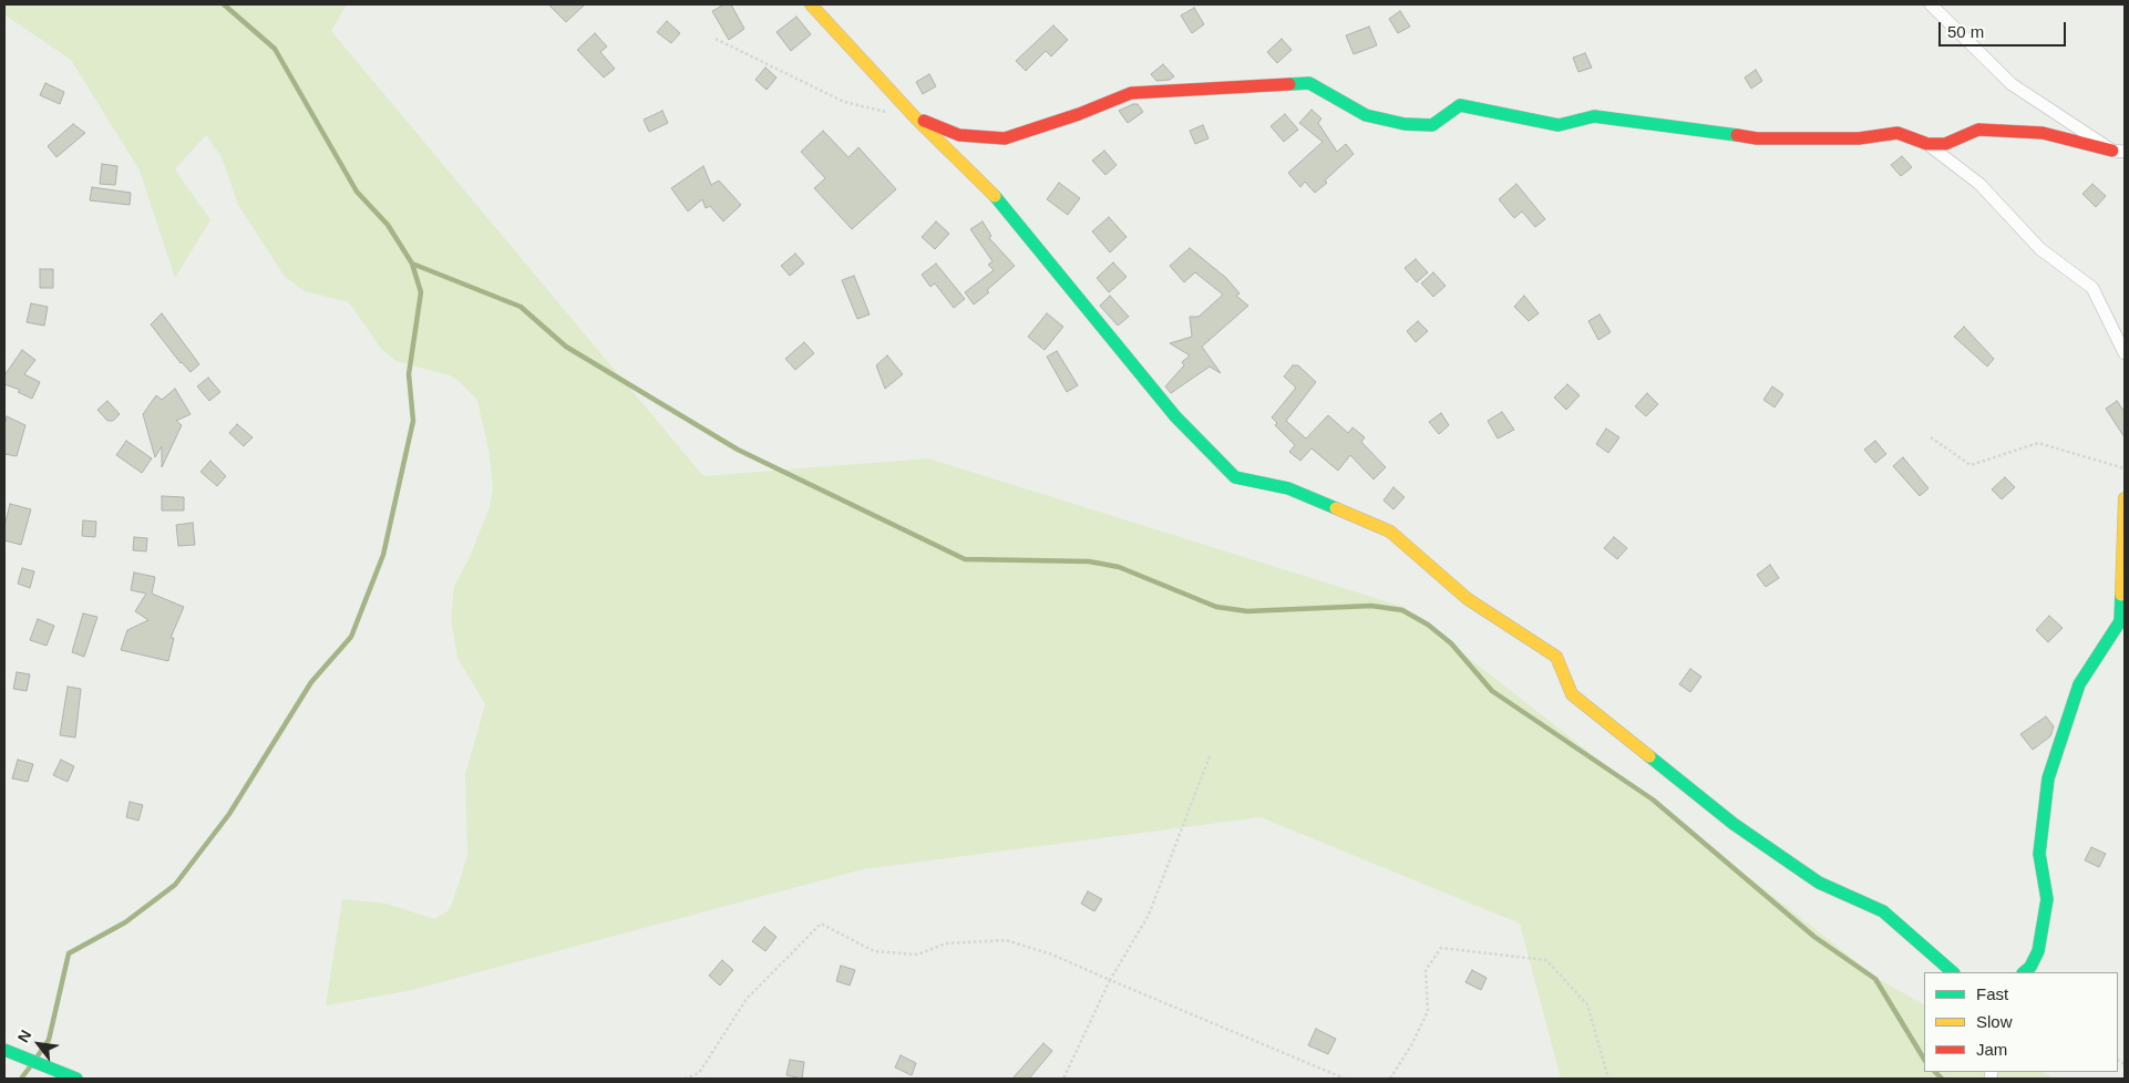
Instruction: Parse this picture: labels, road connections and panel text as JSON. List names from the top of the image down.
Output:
{
  "legend": ["Fast", "Slow", "Jam"],
  "scale_bar": "50 m",
  "north": "top left"
}
